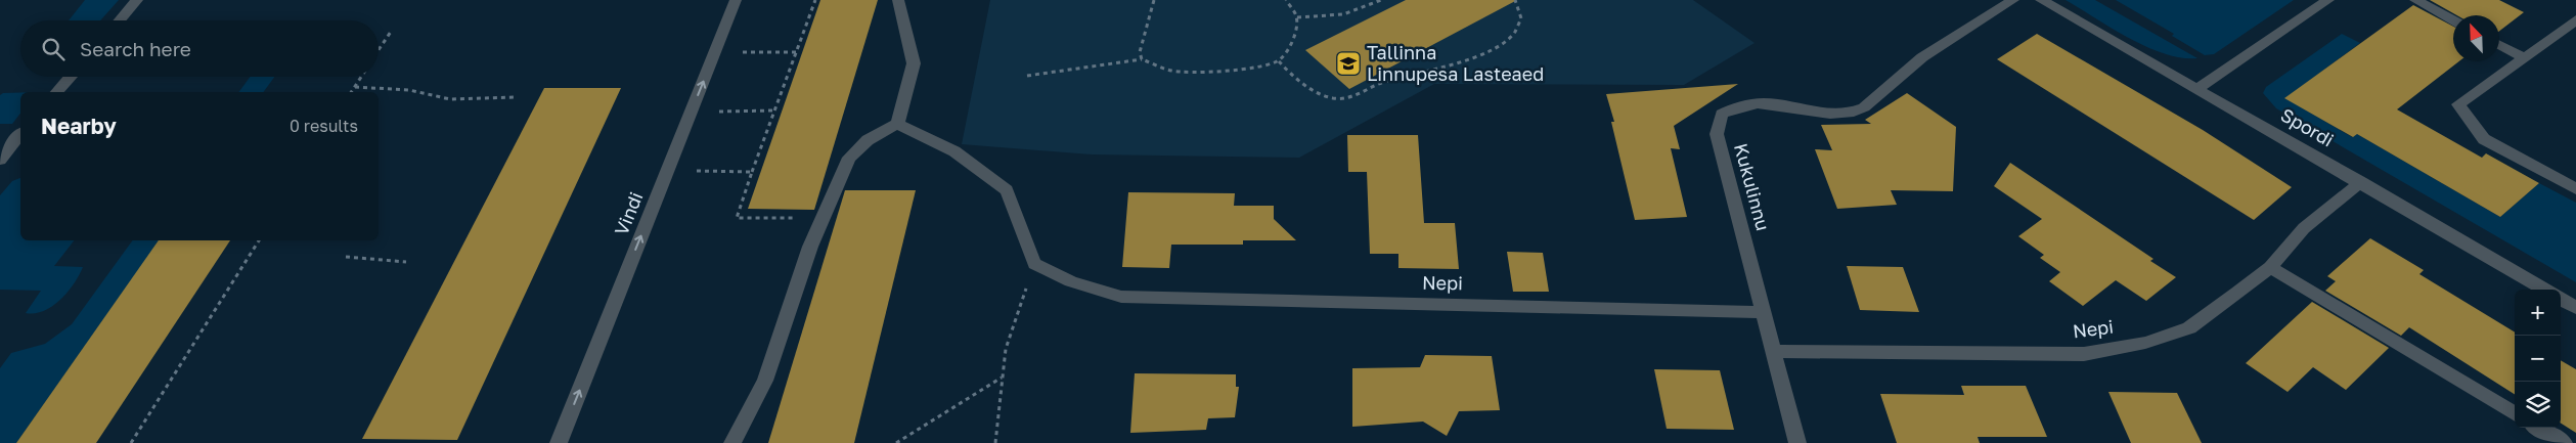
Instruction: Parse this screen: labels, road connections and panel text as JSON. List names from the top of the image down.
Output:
{
  "streets": {
    "street": [
      "Spordi",
      "Kukulinnu",
      "Vindi",
      "Nepi"
    ]
  },
  "crossings": [
    ["Spordi", "Nepi"],
    ["Kukulinnu", "Nepi"]
  ],
  "one_way": ["Vindi"],
  "places": {
    "school or university": ["Tallinna Linnupesa Lasteaed"]
  },
  "north": "top left",
  "page": {
    "search": "Search here",
    "heading": ["Nearby", "0 results"],
    "map_buttons": ["+", "−"]
  }
}
